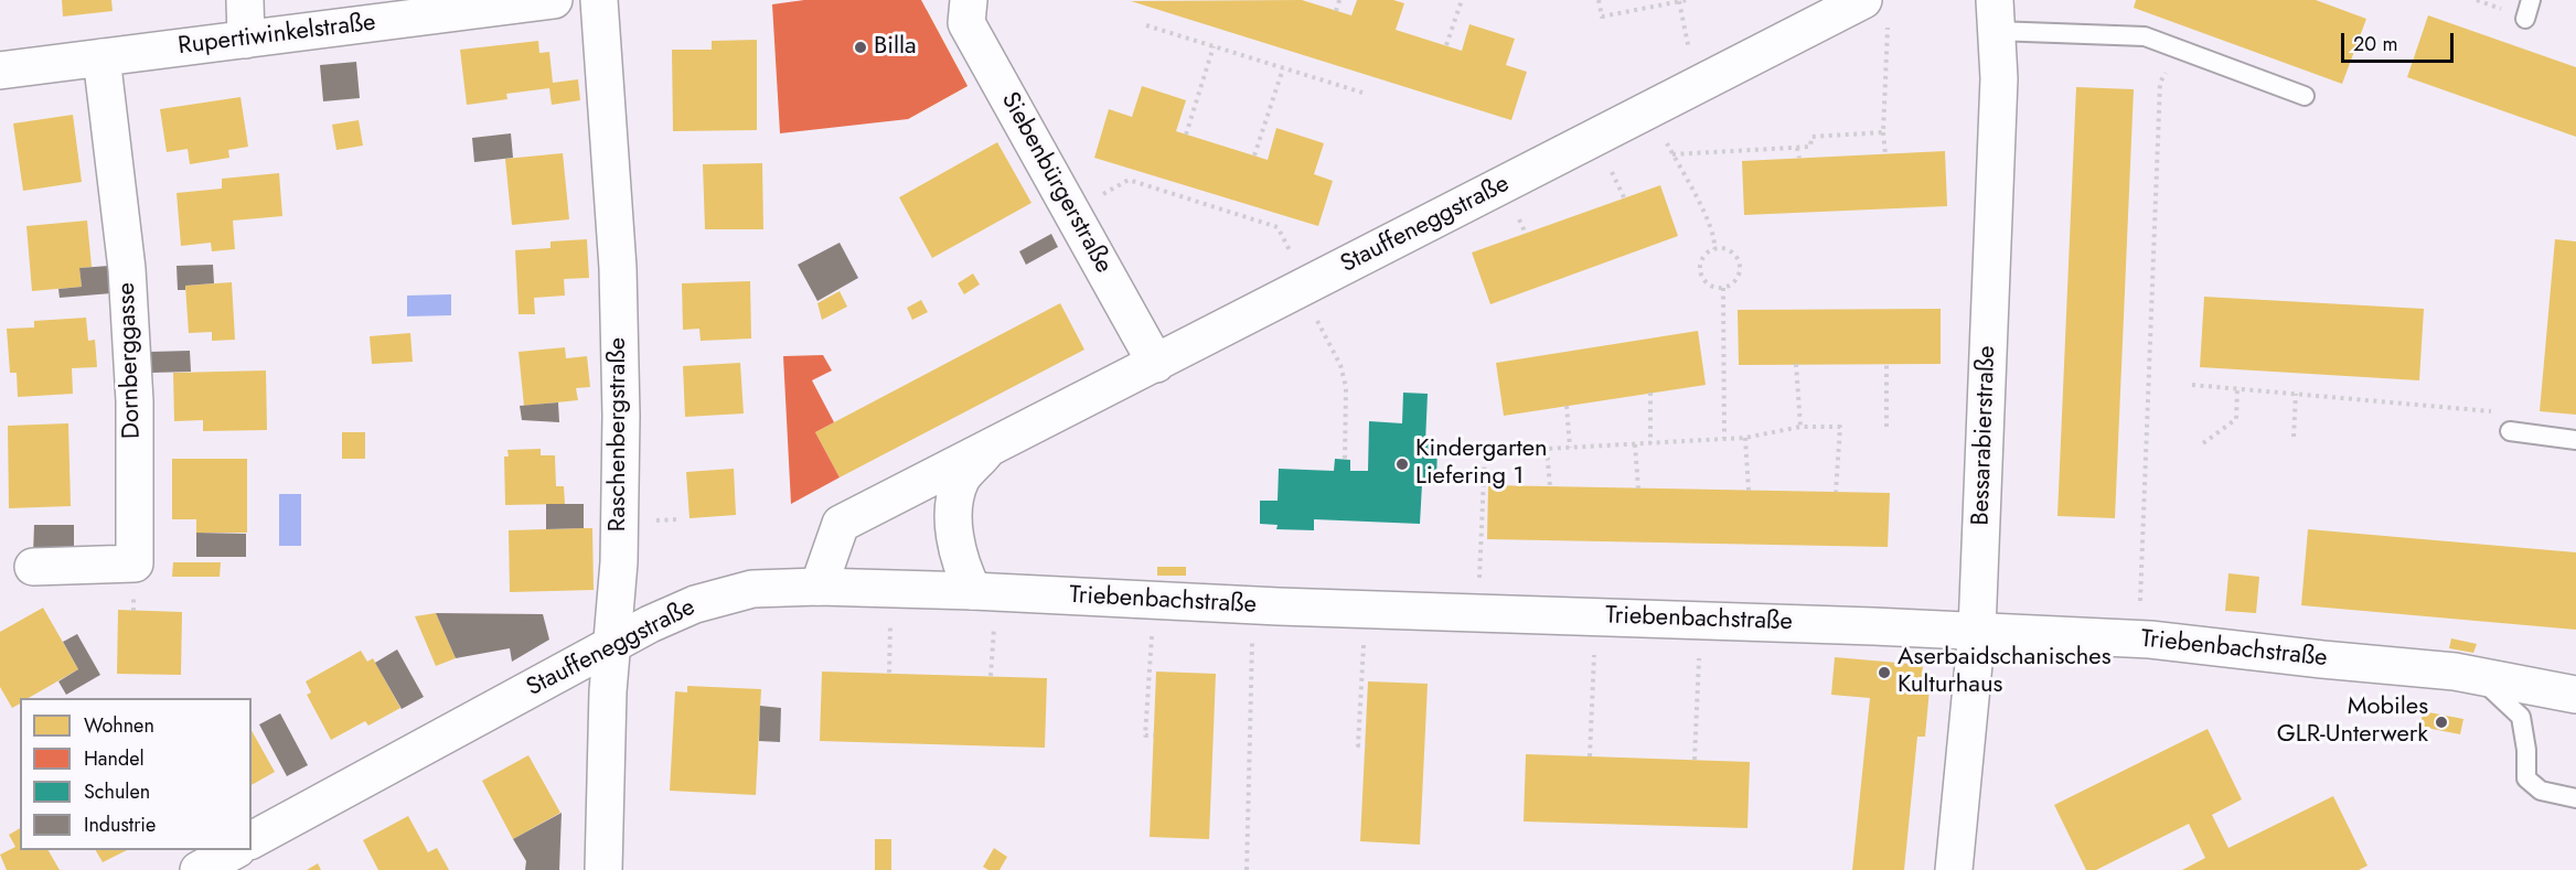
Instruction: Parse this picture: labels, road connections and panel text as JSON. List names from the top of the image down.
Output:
{
  "streets": {
    "street": [
      "Rupertiwinkelstraße",
      "Siebenbürgerstraße",
      "Stauffeneggstraße",
      "Dornberggasse",
      "Raschenbergstraße",
      "Bessarabierstraße",
      "Triebenbachstraße"
    ]
  },
  "crossings": [
    ["Rupertiwinkelstraße", "Dornberggasse"],
    ["Siebenbürgerstraße", "Stauffeneggstraße"],
    ["Stauffeneggstraße", "Raschenbergstraße"],
    ["Stauffeneggstraße", "Triebenbachstraße"],
    ["Bessarabierstraße", "Triebenbachstraße"]
  ],
  "places": [
    "Billa",
    "Kindergarten Liefering 1",
    "Aserbaidschanisches Kulturhaus",
    "Mobiles GLR-Unterwerk"
  ],
  "legend": [
    "Wohnen",
    "Handel",
    "Schulen",
    "Industrie"
  ],
  "scale_bar": "20 m"
}
